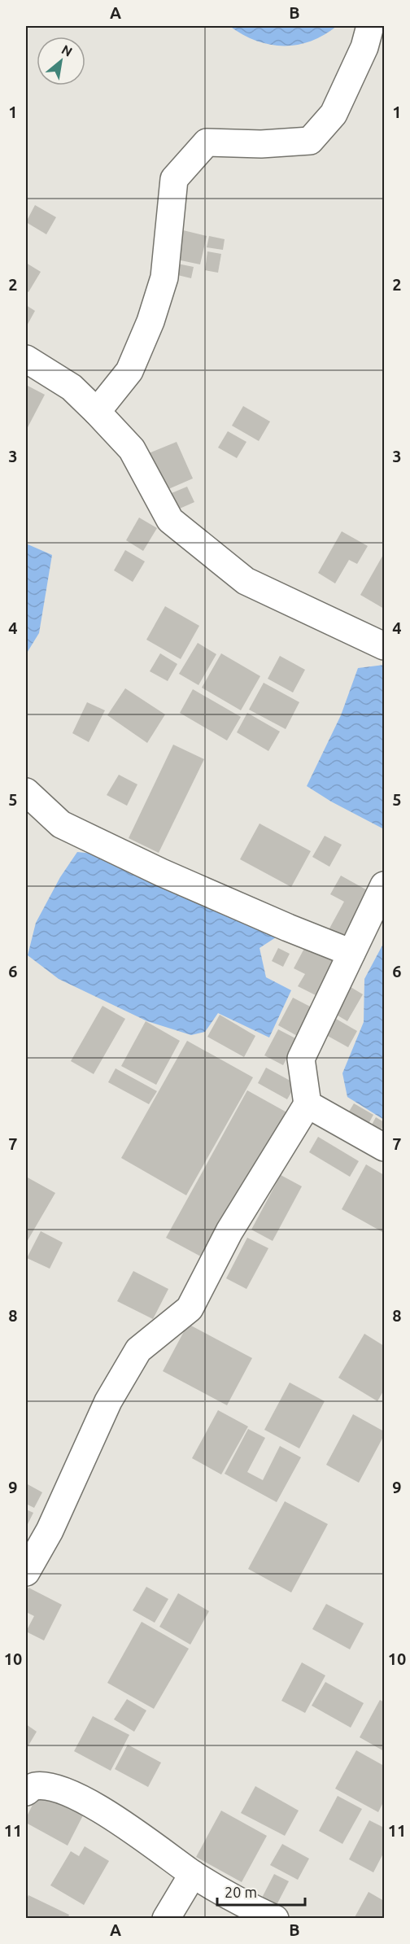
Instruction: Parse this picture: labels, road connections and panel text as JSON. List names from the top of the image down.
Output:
{
  "scale_bar": "20 m",
  "north": "top right",
  "grid": {
    "columns": ["A", "B"],
    "rows": [
      "1",
      "2",
      "3",
      "4",
      "5",
      "6",
      "7",
      "8",
      "9",
      "10",
      "11"
    ]
  }
}
